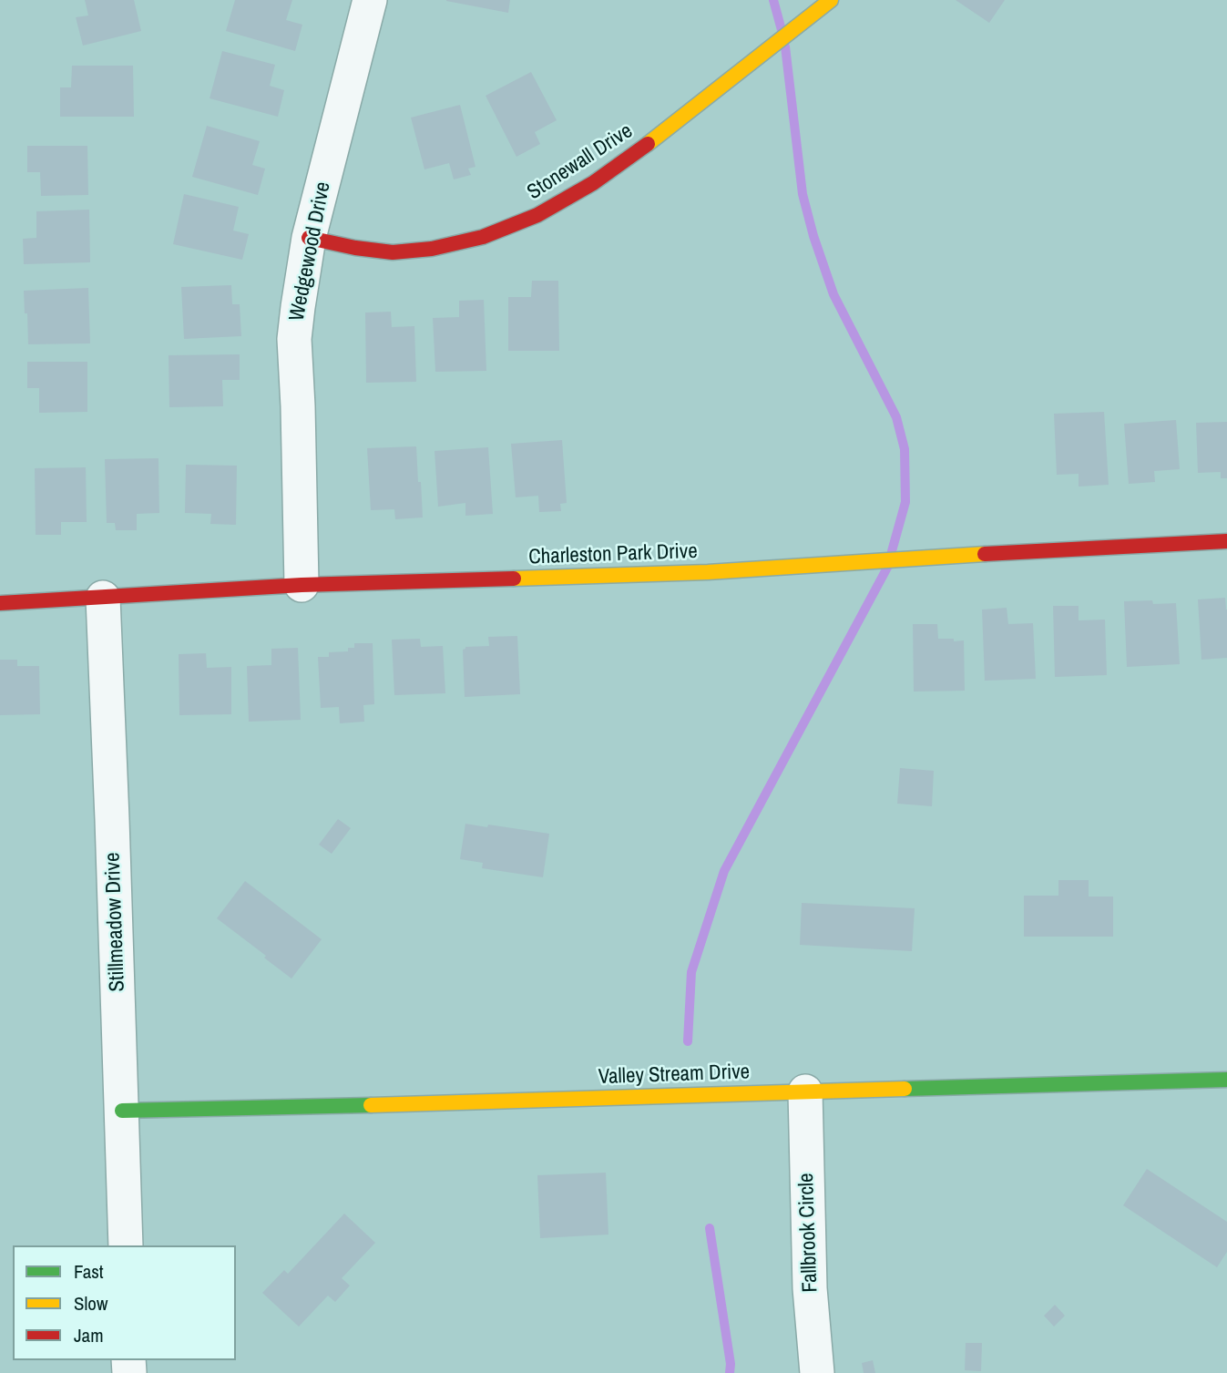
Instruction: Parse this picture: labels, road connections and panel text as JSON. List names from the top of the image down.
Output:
{
  "streets": {
    "street": [
      "Stonewall Drive",
      "Wedgewood Drive",
      "Charleston Park Drive",
      "Stillmeadow Drive",
      "Valley Stream Drive",
      "Fallbrook Circle"
    ]
  },
  "crossings": [
    ["Stonewall Drive", "Wedgewood Drive"],
    ["Wedgewood Drive", "Charleston Park Drive"],
    ["Charleston Park Drive", "Stillmeadow Drive"],
    ["Stillmeadow Drive", "Valley Stream Drive"],
    ["Valley Stream Drive", "Fallbrook Circle"]
  ],
  "legend": ["Fast", "Slow", "Jam"]
}
